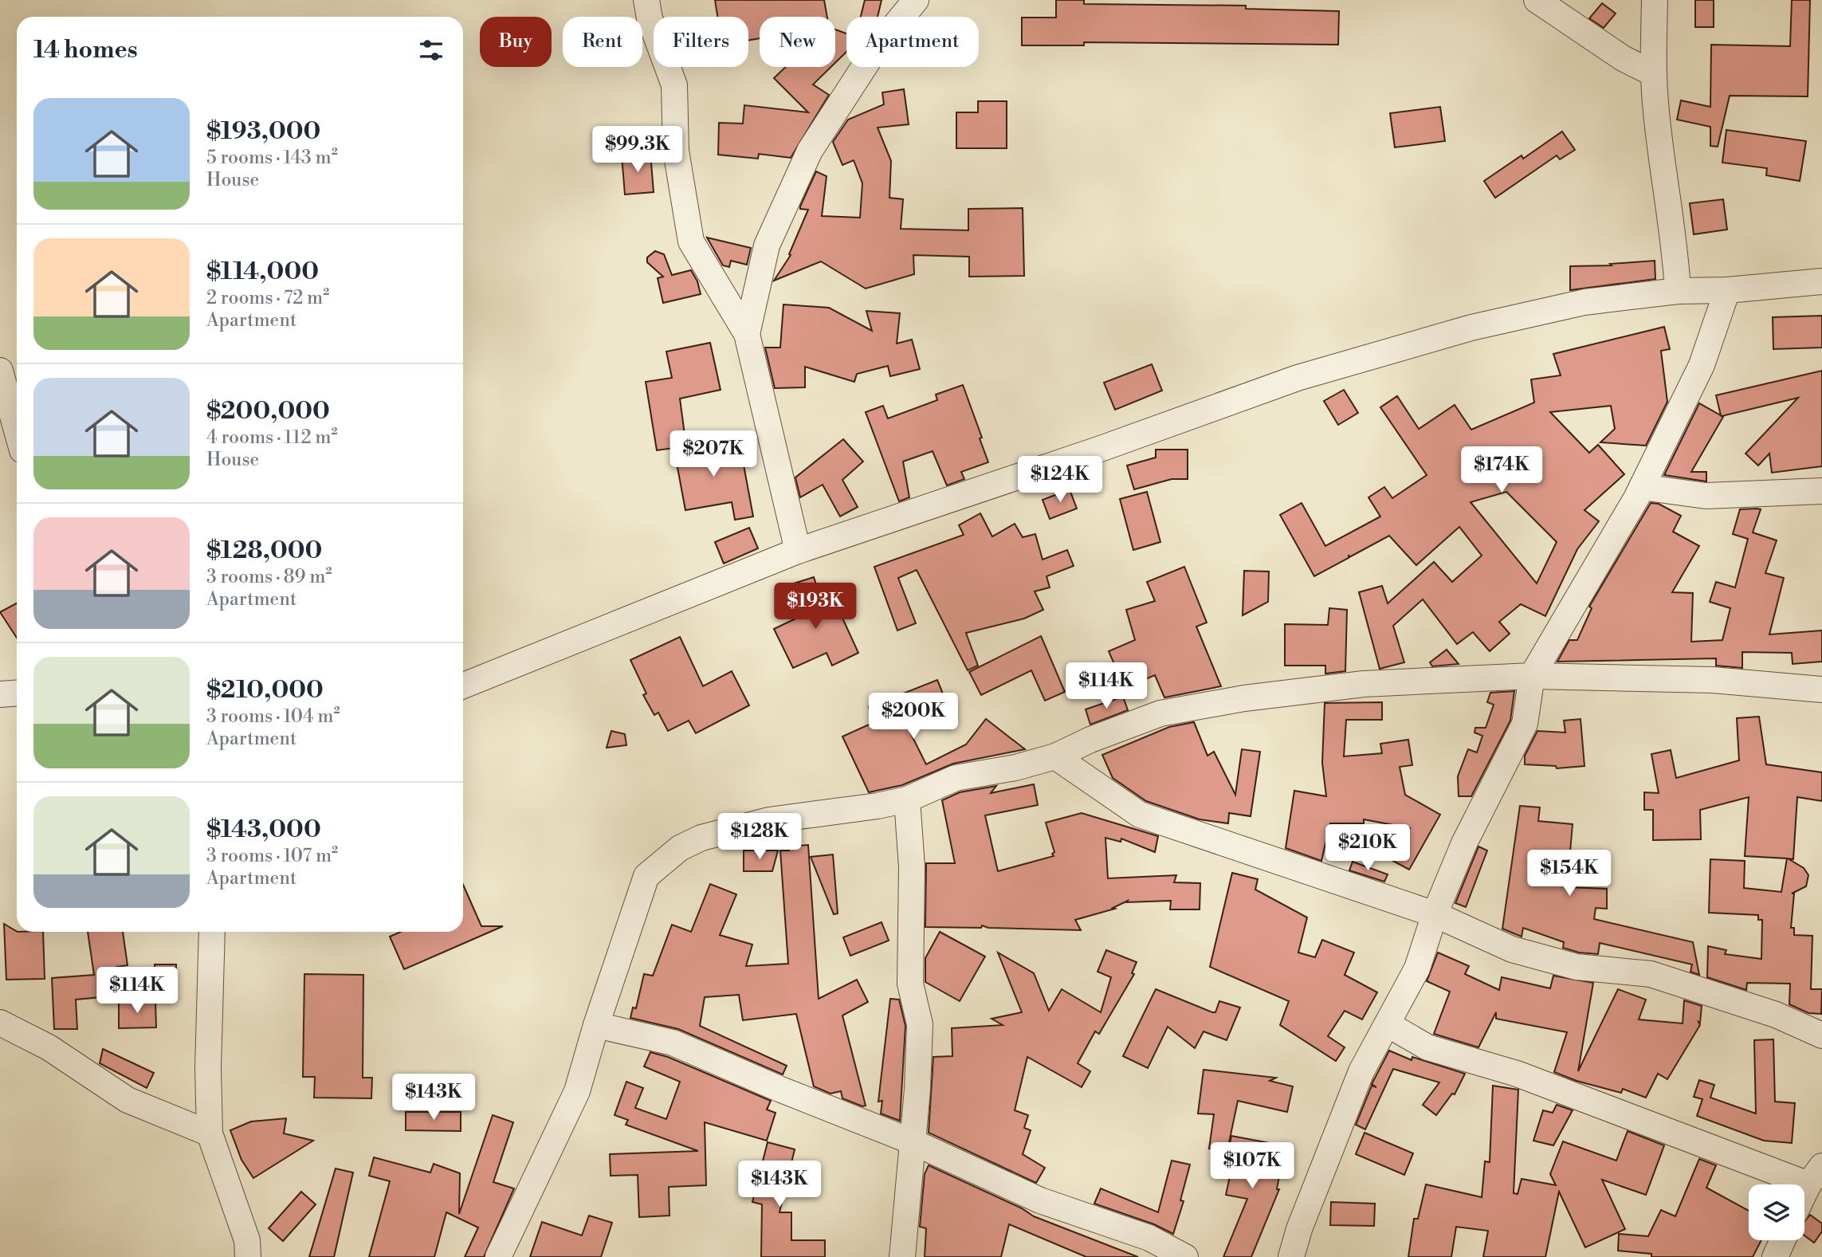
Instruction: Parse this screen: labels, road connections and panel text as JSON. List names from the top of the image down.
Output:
{
  "page": {
    "chip": [
      "Buy",
      "Rent",
      "Filters",
      "New",
      "Apartment"
    ],
    "heading": "14 homes",
    "list": [
      {
        "name": "$193,000",
        "note": "5 rooms · 143 m² · House"
      },
      {
        "name": "$114,000",
        "note": "2 rooms · 72 m² · Apartment"
      },
      {
        "name": "$200,000",
        "note": "4 rooms · 112 m² · House"
      },
      {
        "name": "$128,000",
        "note": "3 rooms · 89 m² · Apartment"
      },
      {
        "name": "$210,000",
        "note": "3 rooms · 104 m² · Apartment"
      },
      {
        "name": "$143,000",
        "note": "3 rooms · 107 m² · Apartment"
      }
    ],
    "price": [
      "$99.3K",
      "$207K",
      "$174K",
      "$124K",
      "$193K",
      "$114K",
      "$200K",
      "$128K",
      "$210K",
      "$154K",
      "$114K",
      "$143K",
      "$107K",
      "$143K"
    ]
  }
}
